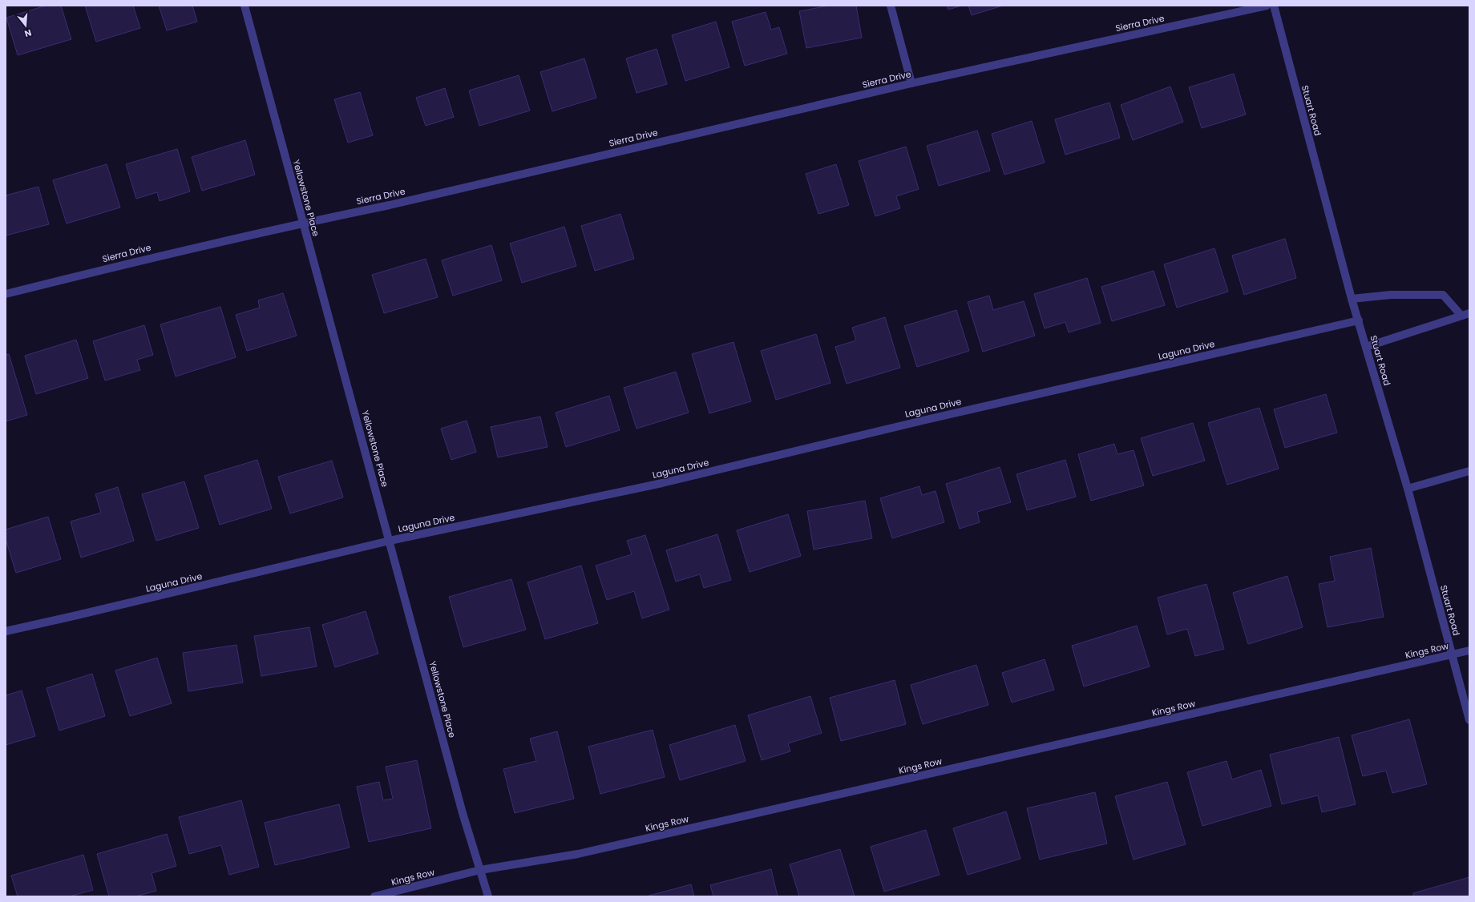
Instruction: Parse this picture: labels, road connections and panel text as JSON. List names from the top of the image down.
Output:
{
  "streets": {
    "street": [
      "Sierra Drive",
      "Stuart Road",
      "Yellowstone Place",
      "Laguna Drive",
      "Kings Row"
    ]
  },
  "crossings": [
    ["Sierra Drive", "Yellowstone Place"],
    ["Stuart Road", "Laguna Drive"],
    ["Stuart Road", "Kings Row"],
    ["Yellowstone Place", "Laguna Drive"],
    ["Yellowstone Place", "Kings Row"]
  ],
  "north": "bottom"
}
